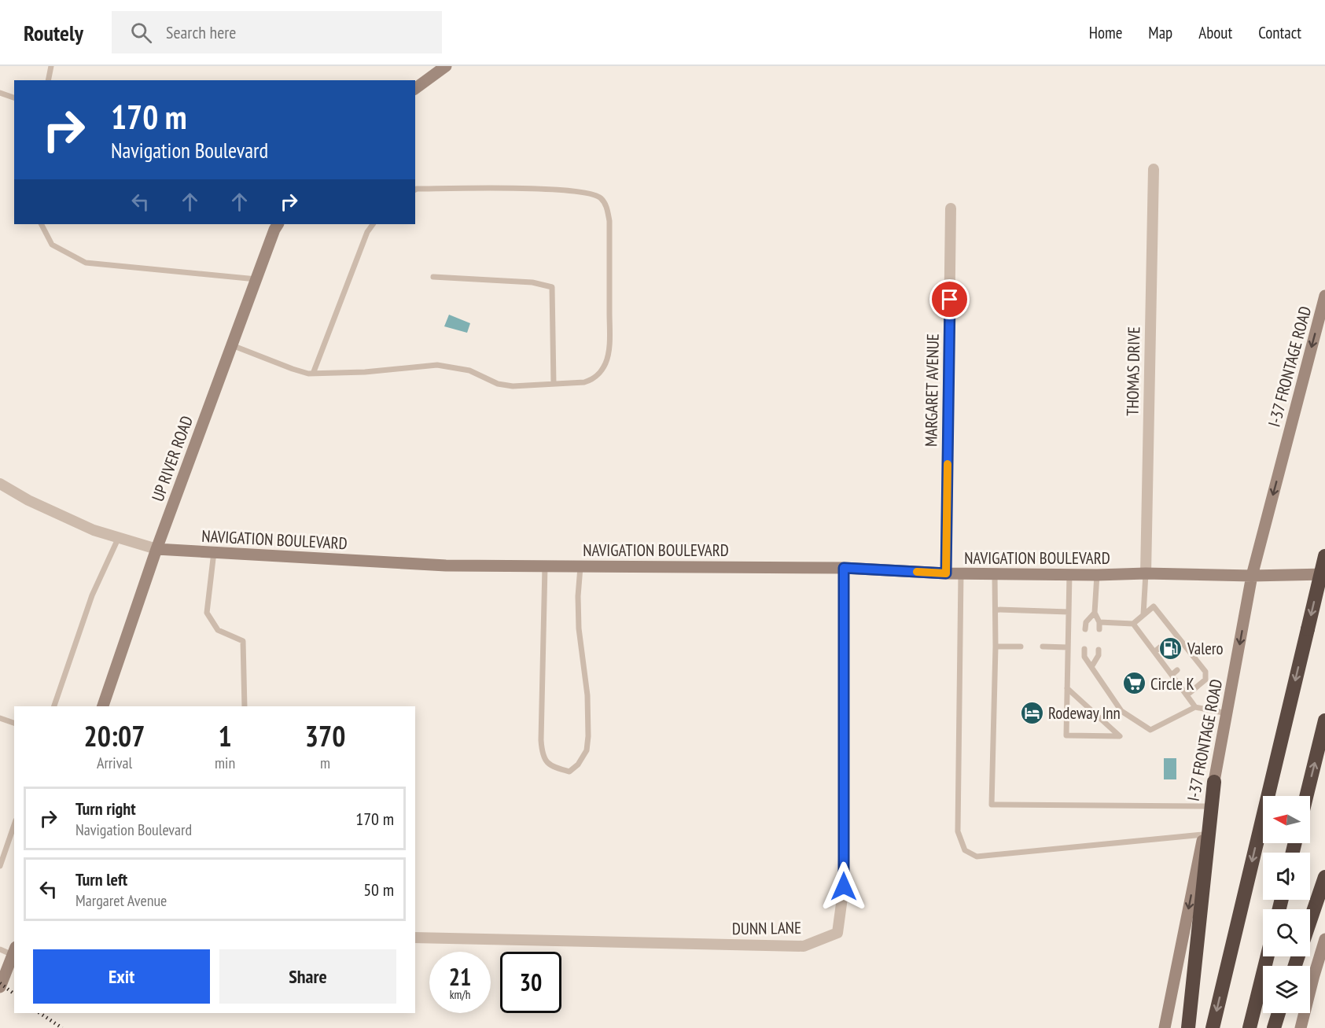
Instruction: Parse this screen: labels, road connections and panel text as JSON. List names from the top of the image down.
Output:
{
  "streets": {
    "street": [
      "I-37 FRONTAGE ROAD",
      "THOMAS DRIVE",
      "MARGARET AVENUE",
      "UP RIVER ROAD",
      "NAVIGATION BOULEVARD",
      "DUNN LANE"
    ]
  },
  "crossings": [
    ["I-37 FRONTAGE ROAD", "NAVIGATION BOULEVARD"],
    ["THOMAS DRIVE", "NAVIGATION BOULEVARD"],
    ["MARGARET AVENUE", "NAVIGATION BOULEVARD"],
    ["UP RIVER ROAD", "NAVIGATION BOULEVARD"],
    ["NAVIGATION BOULEVARD", "DUNN LANE"]
  ],
  "one_way": ["I-37 FRONTAGE ROAD"],
  "places": {
    "fuel station": ["Valero"],
    "supermarket": ["Circle K"],
    "hotel": ["Rodeway Inn"]
  },
  "north": "left",
  "page": {
    "header": "Routely",
    "search": "Search here",
    "nav": [
      "Home",
      "Map",
      "About",
      "Contact"
    ],
    "turn": ["170 m", "Navigation Boulevard"],
    "eta": [
      "20:07",
      "Arrival",
      "1",
      "min",
      "370",
      "m"
    ],
    "list": [
      {
        "name": "Turn right",
        "note": "Navigation Boulevard",
        "value": "170 m"
      },
      {
        "name": "Turn left",
        "note": "Margaret Avenue",
        "value": "50 m"
      }
    ],
    "buttons": ["Exit", "Share"],
    "speed": "21 km/h",
    "limit": "30"
  }
}
